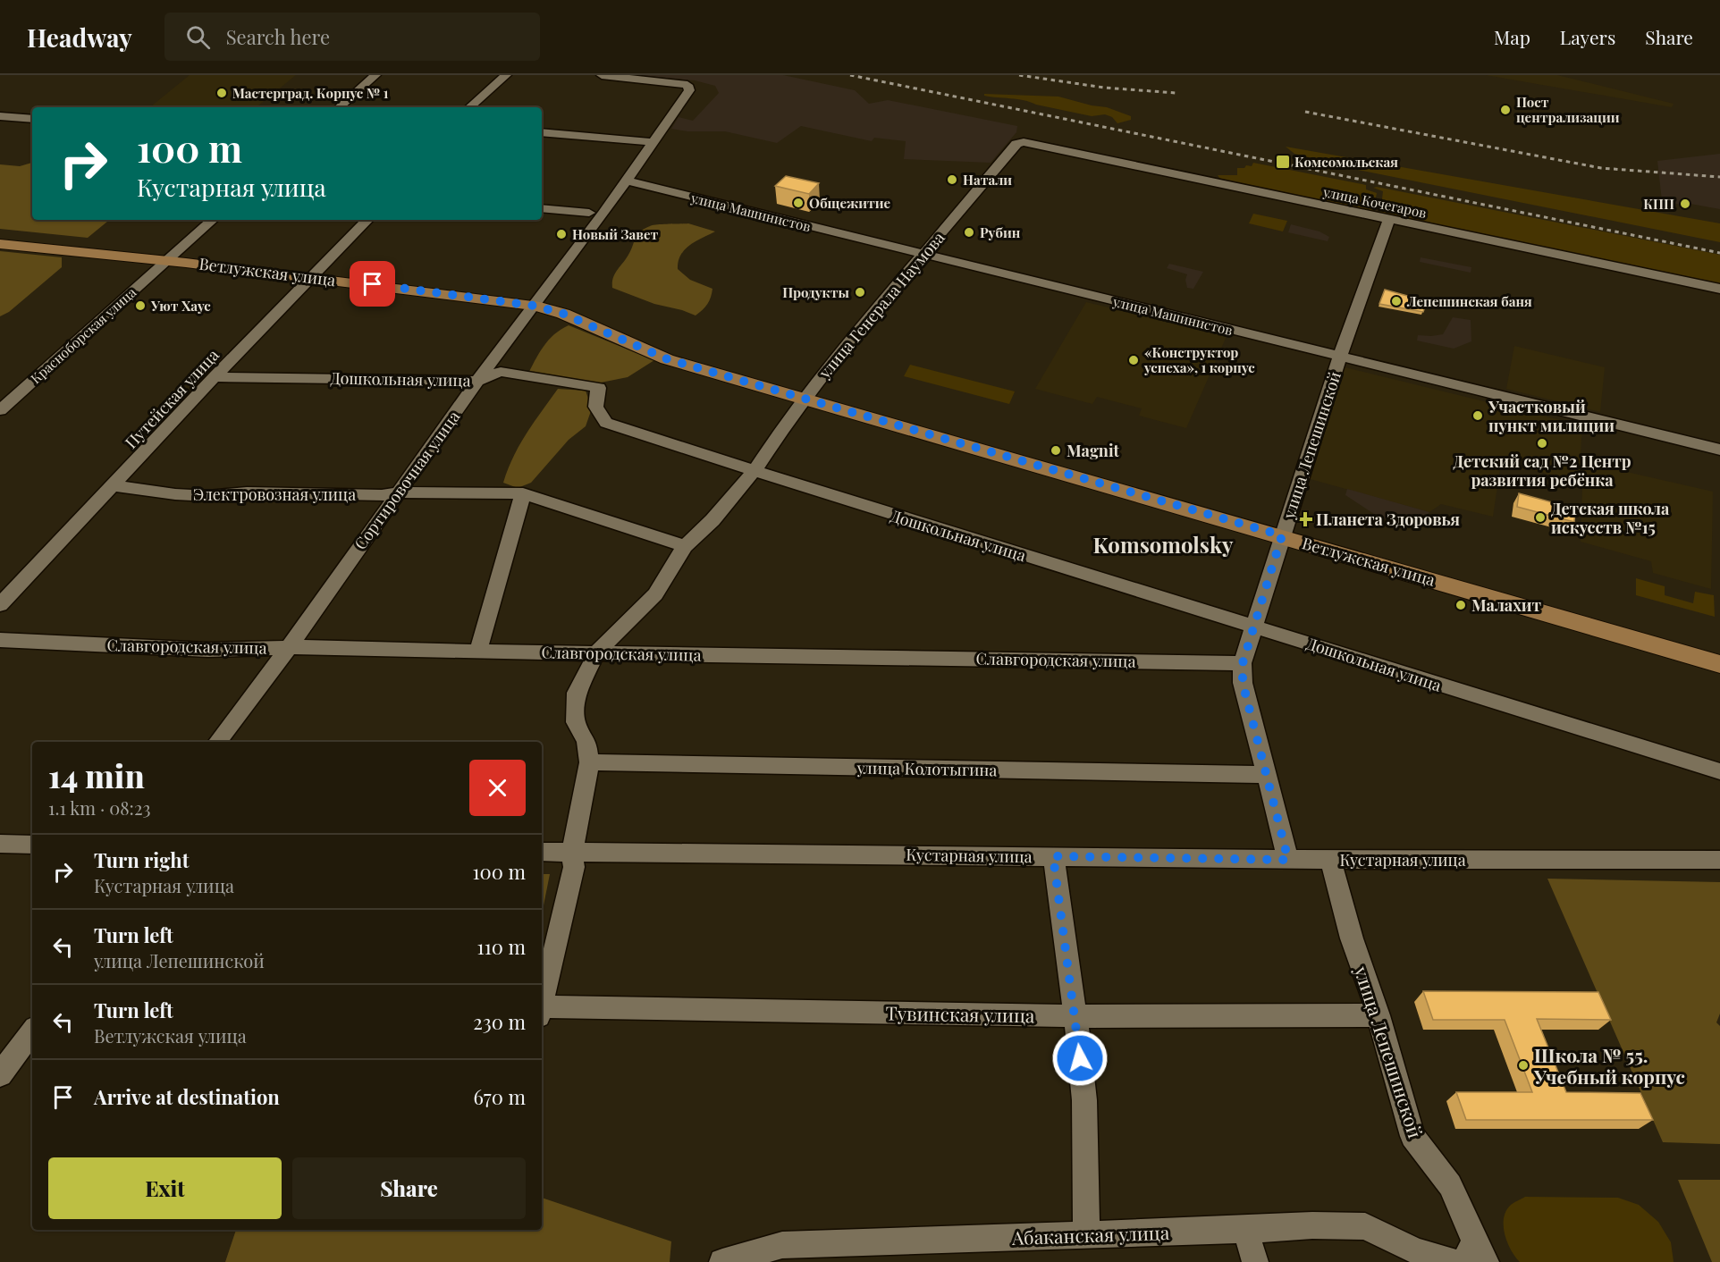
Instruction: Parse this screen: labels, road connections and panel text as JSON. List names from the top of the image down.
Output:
{
  "streets": {
    "main road": ["Ветлужская улица"],
    "street": [
      "улица Кочегаров",
      "улица Машинистов",
      "улица Генерала Наумова",
      "Красноборская улица",
      "Дошкольная улица",
      "Путейская улица",
      "улица Лепешинской",
      "Сортировочная улица",
      "Электровозная улица",
      "Славгородская улица",
      "улица Колотыгина",
      "Кустарная улица",
      "Тувинская улица",
      "Абаканская улица"
    ]
  },
  "crossings": [
    ["улица Кочегаров", "улица Генерала Наумова"],
    ["улица Кочегаров", "улица Лепешинской"],
    ["улица Машинистов", "улица Генерала Наумова"],
    ["улица Машинистов", "улица Лепешинской"],
    ["улица Машинистов", "Сортировочная улица"],
    ["Ветлужская улица", "улица Генерала Наумова"],
    ["Ветлужская улица", "Красноборская улица"],
    ["Ветлужская улица", "Путейская улица"],
    ["Ветлужская улица", "улица Лепешинской"],
    ["Ветлужская улица", "Сортировочная улица"],
    ["улица Генерала Наумова", "Дошкольная улица"],
    ["улица Генерала Наумова", "Электровозная улица"],
    ["улица Генерала Наумова", "Славгородская улица"],
    ["улица Генерала Наумова", "улица Колотыгина"],
    ["улица Генерала Наумова", "Кустарная улица"],
    ["Дошкольная улица", "Путейская улица"],
    ["Дошкольная улица", "улица Лепешинской"],
    ["Дошкольная улица", "Сортировочная улица"],
    ["Путейская улица", "Электровозная улица"],
    ["улица Лепешинской", "Славгородская улица"],
    ["улица Лепешинской", "улица Колотыгина"],
    ["улица Лепешинской", "Кустарная улица"],
    ["улица Лепешинской", "Тувинская улица"],
    ["Сортировочная улица", "Электровозная улица"],
    ["Сортировочная улица", "Славгородская улица"]
  ],
  "districts": ["Komsomolsky"],
  "places": {
    "other": [
      "Мастерград. Корпус № 1",
      "Пост централизации",
      "Натали",
      "Общежитие",
      "КПП",
      "Рубин",
      "Новый Завет",
      "Продукты",
      "Лепешинская баня",
      "Уют Хаус",
      "«Конструктор успеха», 1 корпус",
      "Участковый пункт милиции",
      "Детский сад №2 Центр развития ребёнка",
      "Magnit",
      "Детская школа искусств №15",
      "Малахит",
      "Школа № 55. Учебный корпус"
    ],
    "transit": ["Комсомольская"],
    "health": ["Планета Здоровья"]
  },
  "page": {
    "header": "Headway",
    "search": "Search here",
    "nav": ["Map", "Layers", "Share"],
    "turn": ["100 m", "Кустарная улица"],
    "heading": ["14 min", "1.1 km · 08:23"],
    "list": [
      {
        "name": "Turn right",
        "note": "Кустарная улица",
        "value": "100 m"
      },
      {
        "name": "Turn left",
        "note": "улица Лепешинской",
        "value": "110 m"
      },
      {
        "name": "Turn left",
        "note": "Ветлужская улица",
        "value": "230 m"
      },
      {
        "name": "Arrive at destination",
        "value": "670 m"
      }
    ],
    "buttons": ["Exit", "Share"]
  }
}
